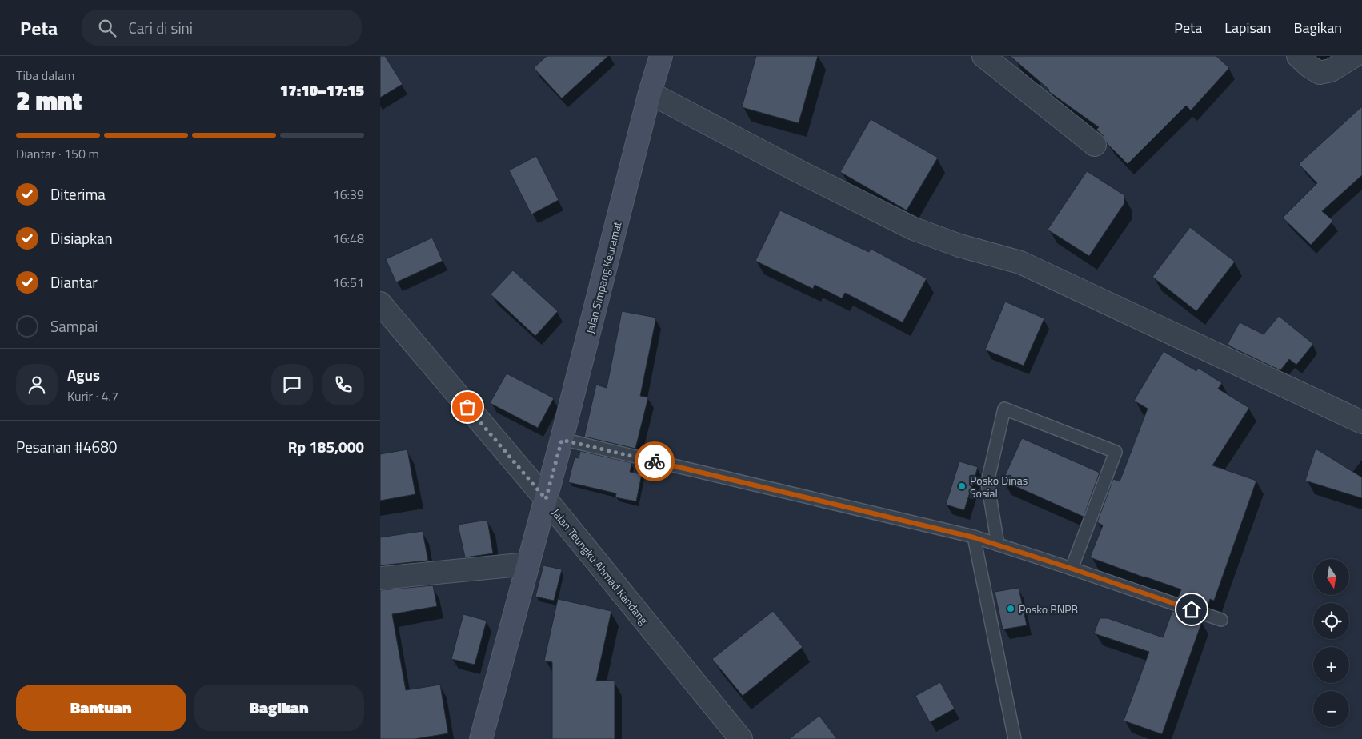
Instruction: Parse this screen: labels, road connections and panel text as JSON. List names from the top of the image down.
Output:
{
  "streets": {
    "main road": ["Jalan Simpang Keuramat"],
    "street": ["Jalan Teungku Ahmad Kandang"]
  },
  "crossings": [
    ["Jalan Simpang Keuramat", "Jalan Teungku Ahmad Kandang"]
  ],
  "places": ["Posko Dinas Sosial", "Posko BNPB"],
  "north": "bottom",
  "page": {
    "header": "Peta",
    "search": "Cari di sini",
    "nav": ["Peta", "Lapisan", "Bagikan"],
    "heading": ["2 mnt", "Tiba dalam", "17:10–17:15"],
    "panel": [
      "Agus",
      "Kurir · 4.7",
      "Pesanan #4680",
      "Rp 185,000"
    ],
    "bar": "Diantar · 150 m",
    "list": [
      ["Diterima", "16:39"],
      ["Disiapkan", "16:48"],
      ["Diantar", "16:51"],
      "Sampai"
    ],
    "map_buttons": ["+", "−"],
    "buttons": ["Bantuan", "Bagikan"]
  }
}
